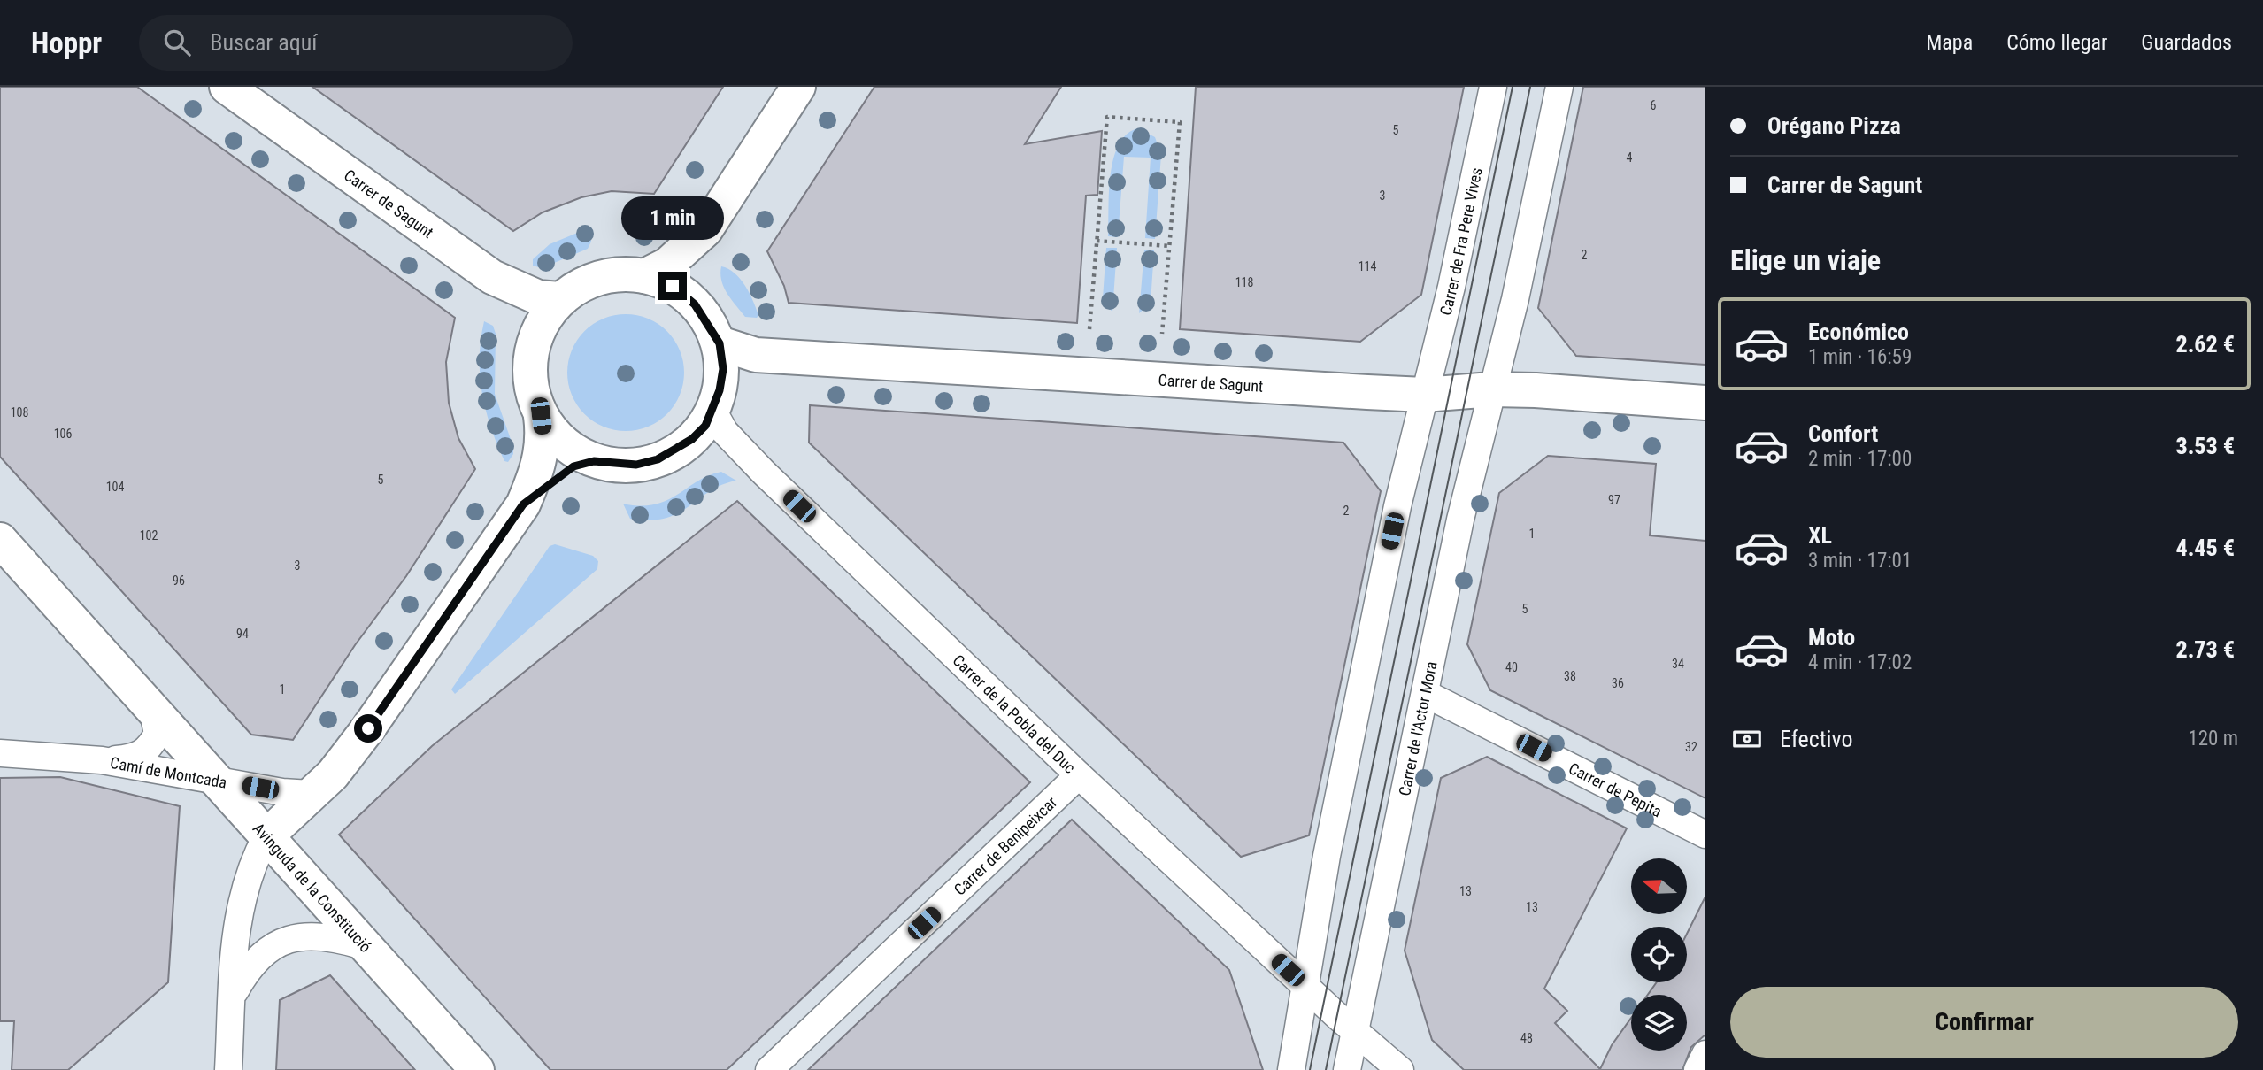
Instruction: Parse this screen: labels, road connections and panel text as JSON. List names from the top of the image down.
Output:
{
  "streets": {
    "street": [
      "Carrer de Sagunt",
      "Carrer de Fra Pere Vives",
      "Carrer de la Pobla del Duc",
      "Carrer de l'Actor Mora",
      "Camí de Montcada",
      "Carrer de Pepita",
      "Carrer de Benipeixcar",
      "Avinguda de la Constitució"
    ]
  },
  "crossings": [
    ["Carrer de Sagunt", "Carrer de Fra Pere Vives"],
    ["Carrer de Sagunt", "Carrer de la Pobla del Duc"],
    ["Carrer de Sagunt", "Carrer de l'Actor Mora"],
    ["Carrer de la Pobla del Duc", "Carrer de l'Actor Mora"],
    ["Carrer de la Pobla del Duc", "Carrer de Benipeixcar"],
    ["Carrer de l'Actor Mora", "Carrer de Pepita"],
    ["Camí de Montcada", "Avinguda de la Constitució"]
  ],
  "house_numbers": [
    "6",
    "5",
    "4",
    "3",
    "2",
    "114",
    "118",
    "108",
    "106",
    "5",
    "104",
    "97",
    "2",
    "1",
    "102",
    "3",
    "96",
    "5",
    "94",
    "34",
    "40",
    "38",
    "36",
    "1",
    "32",
    "13",
    "13",
    "48"
  ],
  "north": "left",
  "page": {
    "header": "Hoppr",
    "search": "Buscar aquí",
    "nav": ["Mapa", "Cómo llegar", "Guardados"],
    "banner": ["Orégano Pizza", "Carrer de Sagunt"],
    "bubble": "1 min",
    "heading": "Elige un viaje",
    "list": [
      {
        "name": "Económico",
        "note": "1 min · 16:59",
        "value": "2.62 €"
      },
      {
        "name": "Confort",
        "note": "2 min · 17:00",
        "value": "3.53 €"
      },
      {
        "name": "XL",
        "note": "3 min · 17:01",
        "value": "4.45 €"
      },
      {
        "name": "Moto",
        "note": "4 min · 17:02",
        "value": "2.73 €"
      }
    ],
    "pay": ["Efectivo", "120 m"],
    "buttons": "Confirmar"
  }
}
